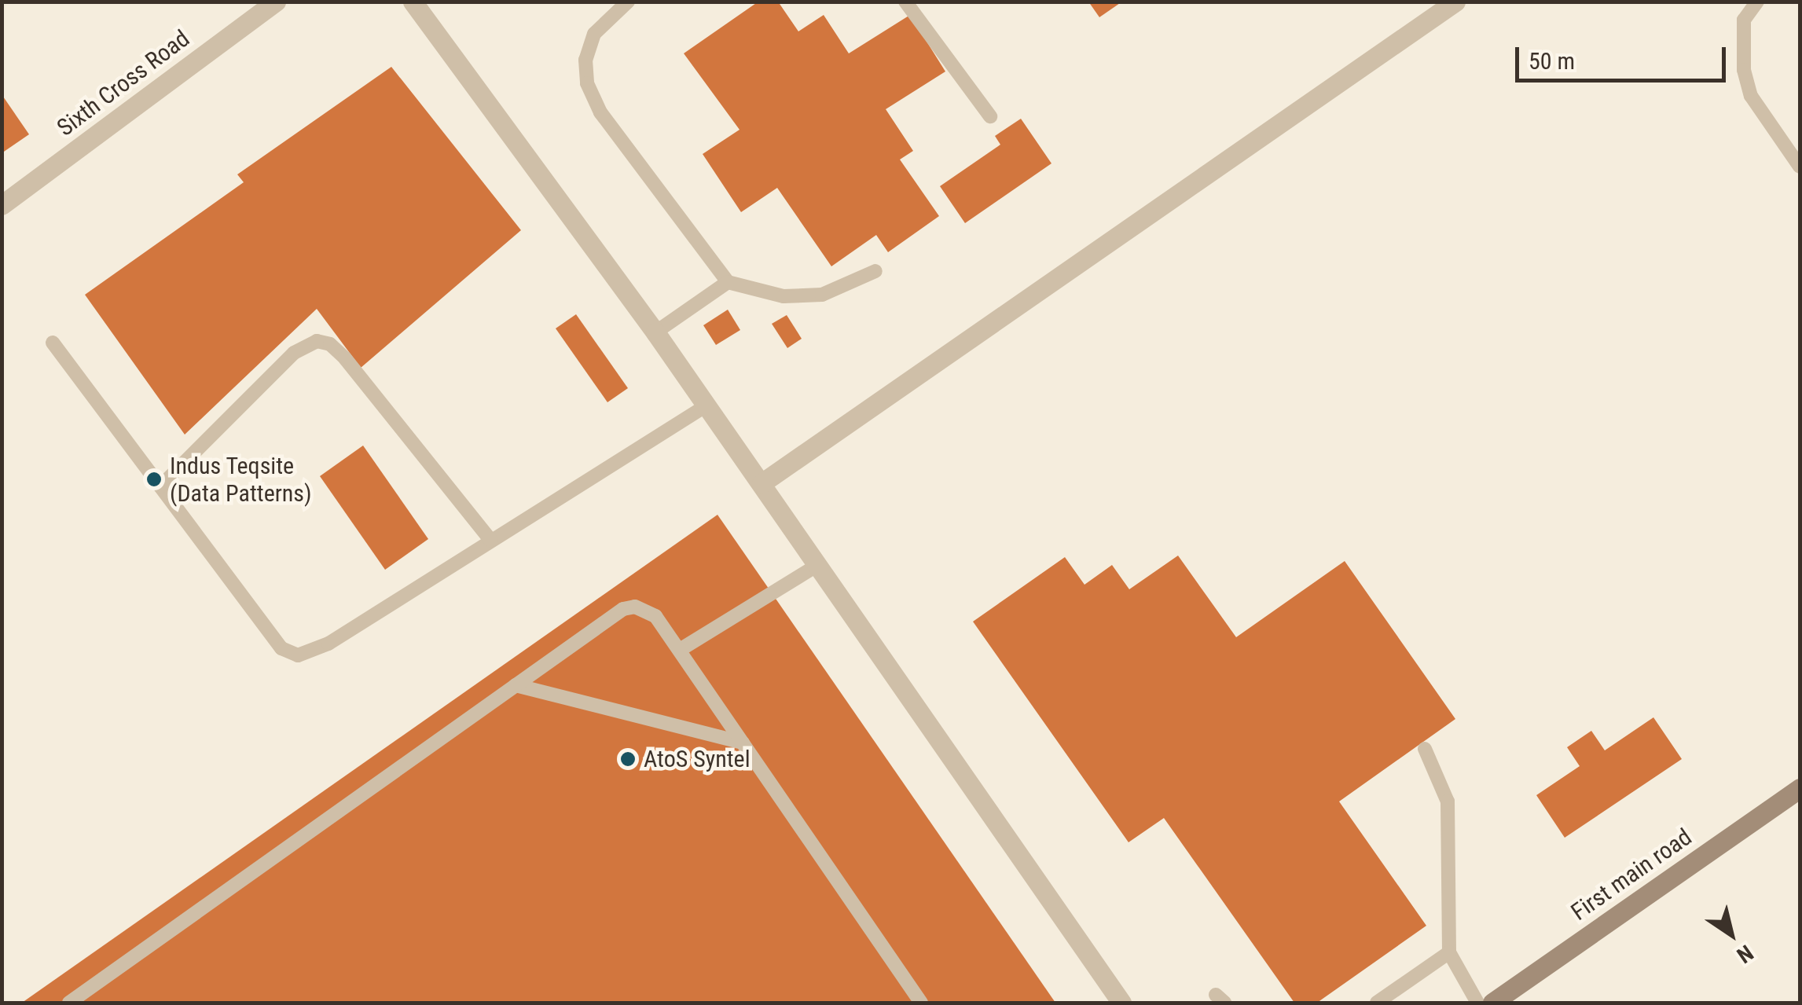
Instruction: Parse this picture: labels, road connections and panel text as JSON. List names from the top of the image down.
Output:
{
  "streets": {
    "street": ["Sixth Cross Road", "First main road"]
  },
  "places": ["Indus Teqsite (Data Patterns)", "AtoS Syntel"],
  "scale_bar": "50 m",
  "north": "bottom right"
}
